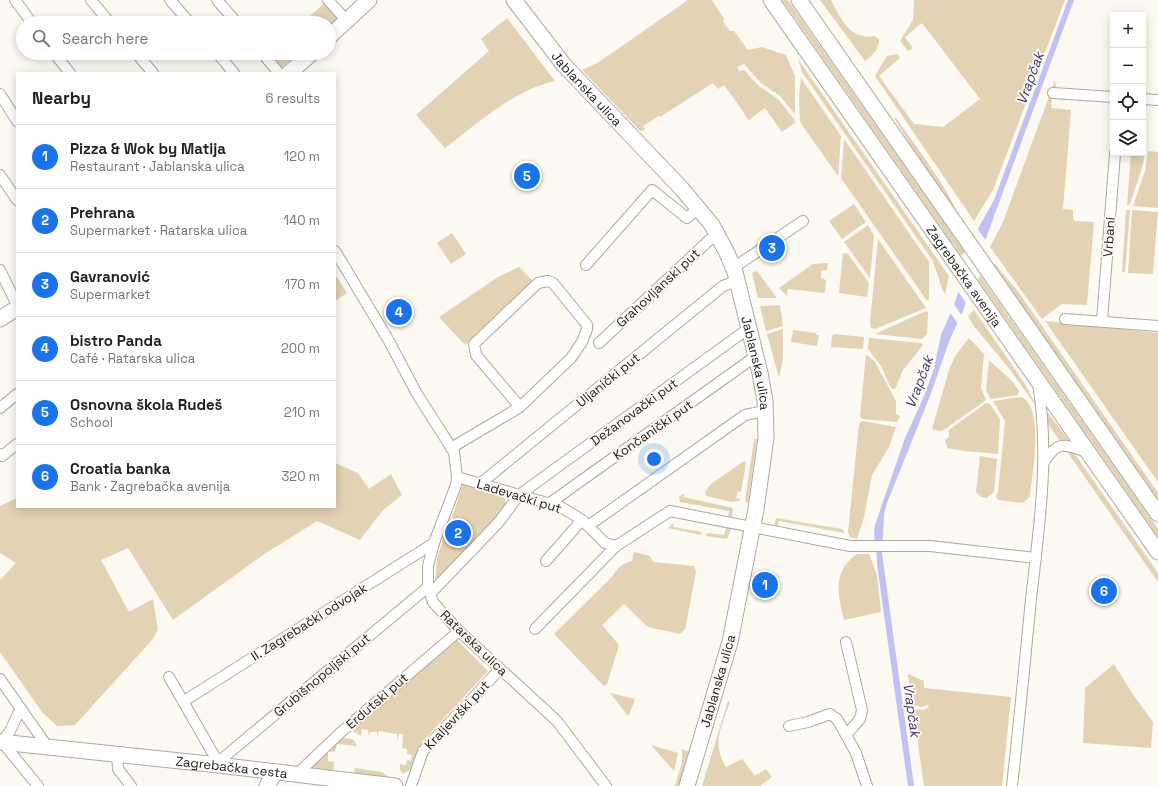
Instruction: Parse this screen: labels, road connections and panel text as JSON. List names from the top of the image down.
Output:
{
  "streets": {
    "street": [
      "Jablanska ulica",
      "Vrbani",
      "Zagrebačka avenija",
      "Grahovljanski put",
      "Uljanički put",
      "Dežanovački put",
      "Končanički put",
      "Ladevački put",
      "II. Zagrebački odvojak",
      "Ratarska ulica",
      "Grubišnopoljski put",
      "Erdutski put",
      "Kraljevrški put",
      "Zagrebačka cesta"
    ]
  },
  "crossings": [
    ["Jablanska ulica", "Grahovljanski put"],
    ["Jablanska ulica", "Uljanički put"],
    ["Jablanska ulica", "Dežanovački put"],
    ["Jablanska ulica", "Končanički put"],
    ["Uljanički put", "Ladevački put"],
    ["Dežanovački put", "Ladevački put"],
    ["Dežanovački put", "Grubišnopoljski put"],
    ["Končanički put", "Ladevački put"],
    ["Ladevački put", "Grubišnopoljski put"],
    ["Ratarska ulica", "Grubišnopoljski put"],
    ["Ratarska ulica", "Erdutski put"],
    ["Ratarska ulica", "Kraljevrški put"],
    ["Grubišnopoljski put", "Zagrebačka cesta"],
    ["Erdutski put", "Zagrebačka cesta"]
  ],
  "water": ["Vrapčak"],
  "page": {
    "map_buttons": ["+", "−"],
    "search": "Search here",
    "heading": ["Nearby", "6 results"],
    "list": [
      {
        "mark": "1",
        "name": "Pizza & Wok by Matija",
        "note": "Restaurant · Jablanska ulica",
        "value": "120 m"
      },
      {
        "mark": "2",
        "name": "Prehrana",
        "note": "Supermarket · Ratarska ulica",
        "value": "140 m"
      },
      {
        "mark": "3",
        "name": "Gavranović",
        "note": "Supermarket",
        "value": "170 m"
      },
      {
        "mark": "4",
        "name": "bistro Panda",
        "note": "Café · Ratarska ulica",
        "value": "200 m"
      },
      {
        "mark": "5",
        "name": "Osnovna škola Rudeš",
        "note": "School",
        "value": "210 m"
      },
      {
        "mark": "6",
        "name": "Croatia banka",
        "note": "Bank · Zagrebačka avenija",
        "value": "320 m"
      }
    ],
    "pins": [
      "5",
      "3",
      "4",
      "2",
      "1",
      "6"
    ]
  }
}
